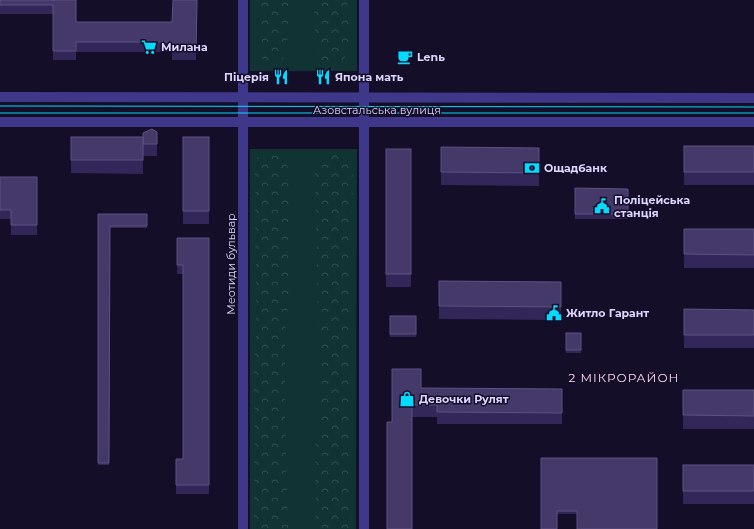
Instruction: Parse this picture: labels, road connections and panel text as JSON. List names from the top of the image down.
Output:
{
  "streets": {
    "street": ["Азовстальська вулиця", "Меотиди бульвар"]
  },
  "crossings": [
    ["Азовстальська вулиця", "Меотиди бульвар"]
  ],
  "districts": ["2 МІКРОРАЙОН"],
  "places": {
    "supermarket": ["Милана"],
    "cafe": ["Lenь"],
    "restaurant": ["Піцерія", "Япона мать"],
    "bank": ["Ощадбанк"],
    "public building": ["Поліцейська станція", "Житло Гарант"],
    "shop": ["Девочки Рулят"]
  }
}
